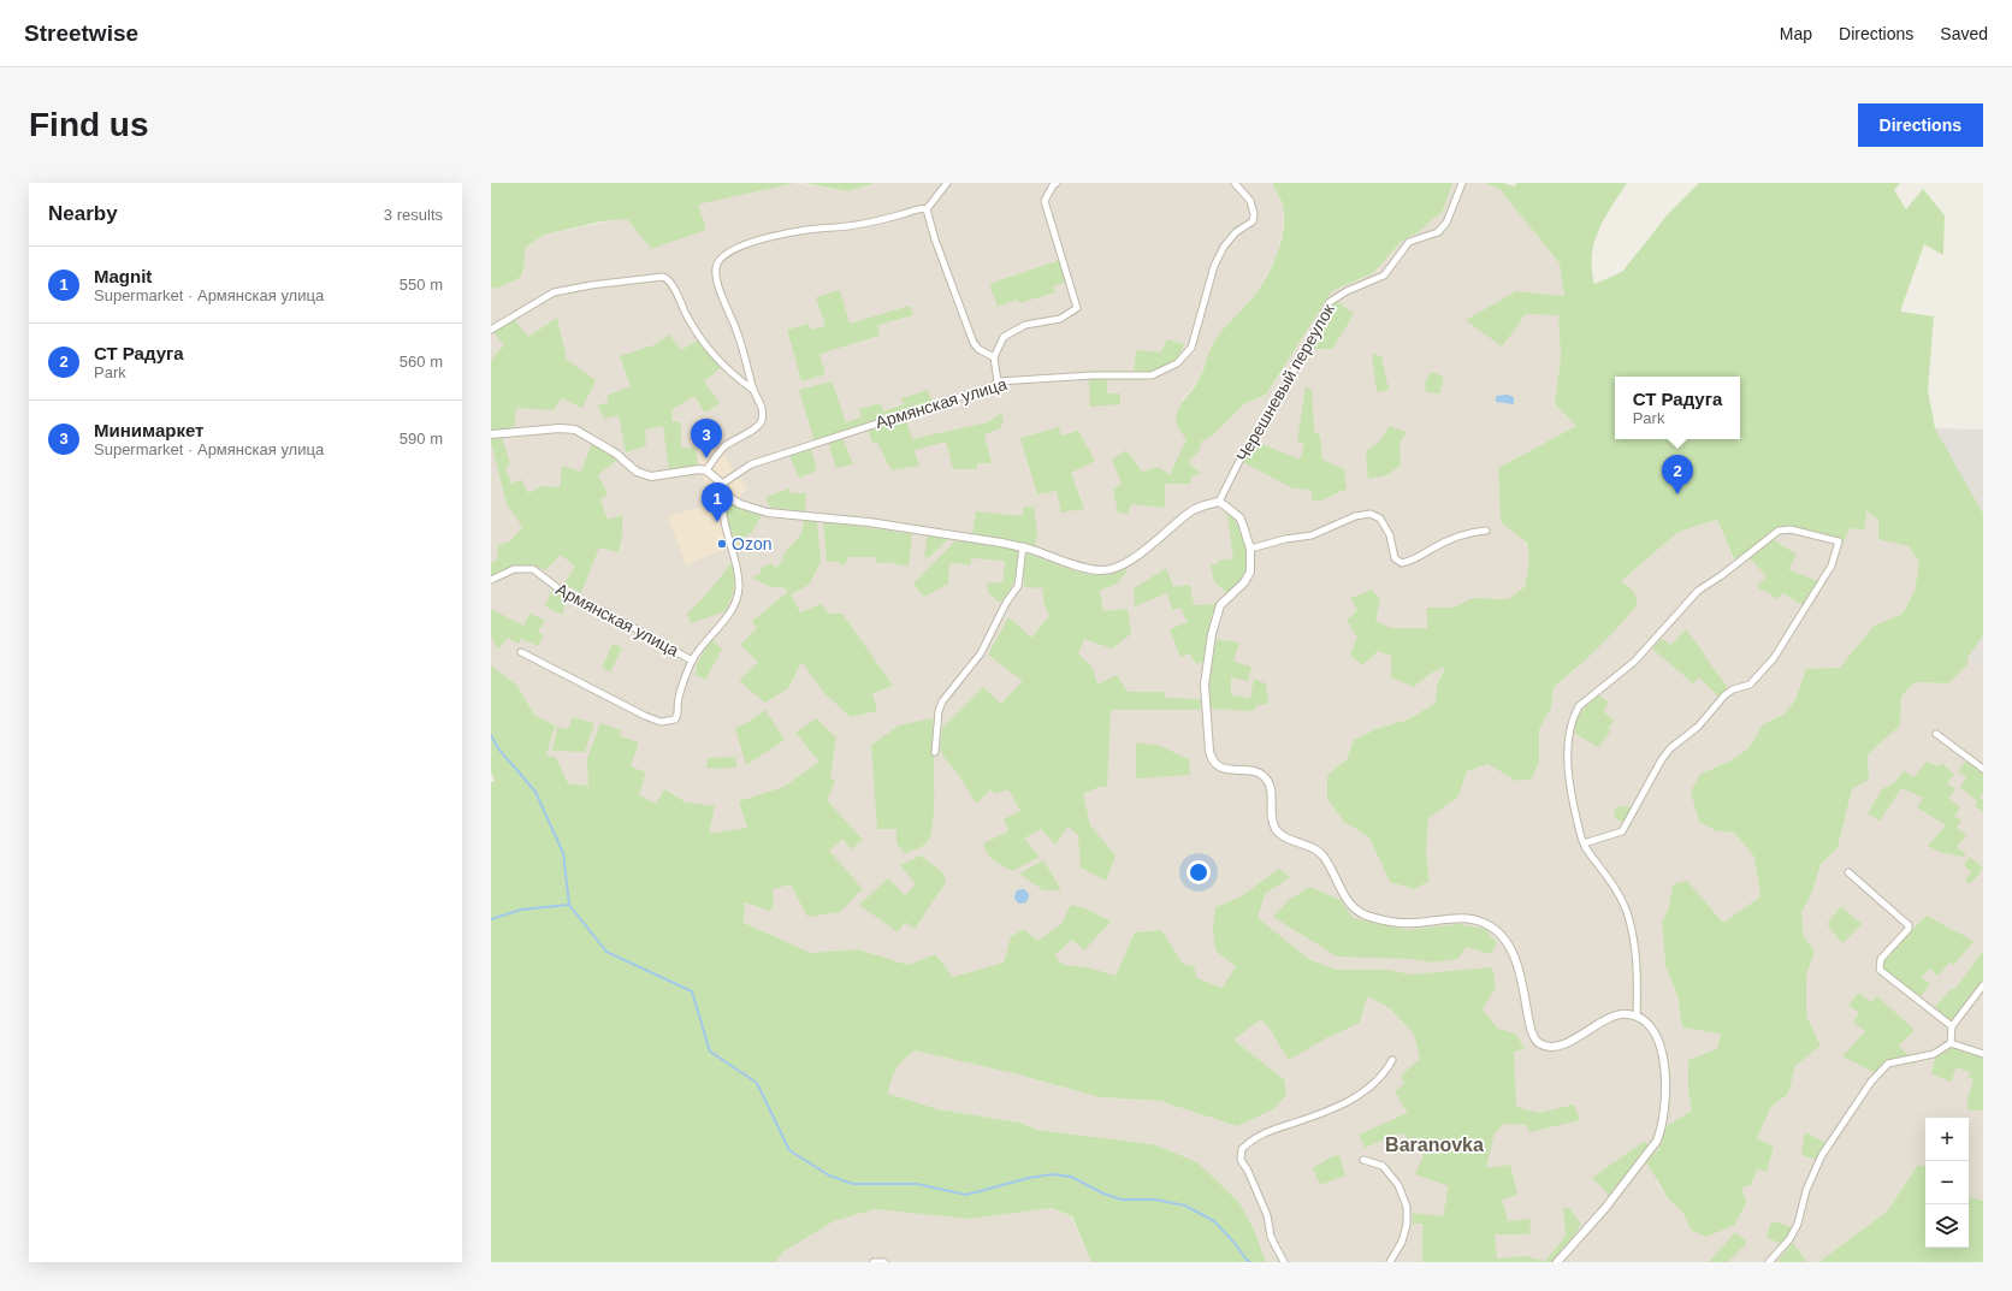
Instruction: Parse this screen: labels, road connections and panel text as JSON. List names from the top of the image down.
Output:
{
  "streets": {
    "street": ["Черешневый переулок", "Армянская улица"]
  },
  "districts": ["Baranovka"],
  "places": ["Ozon"],
  "page": {
    "header": "Streetwise",
    "nav": ["Map", "Directions", "Saved"],
    "buttons": "Directions",
    "title": "Find us",
    "heading": ["Nearby", "3 results"],
    "list": [
      {
        "mark": "1",
        "name": "Magnit",
        "note": "Supermarket · Армянская улица",
        "value": "550 m"
      },
      {
        "mark": "2",
        "name": "СТ Радуга",
        "note": "Park",
        "value": "560 m"
      },
      {
        "mark": "3",
        "name": "Минимаркет",
        "note": "Supermarket · Армянская улица",
        "value": "590 m"
      }
    ],
    "popup": ["СТ Радуга", "Park"],
    "pins": ["3", "2", "1"],
    "map_buttons": ["+", "−"]
  }
}
